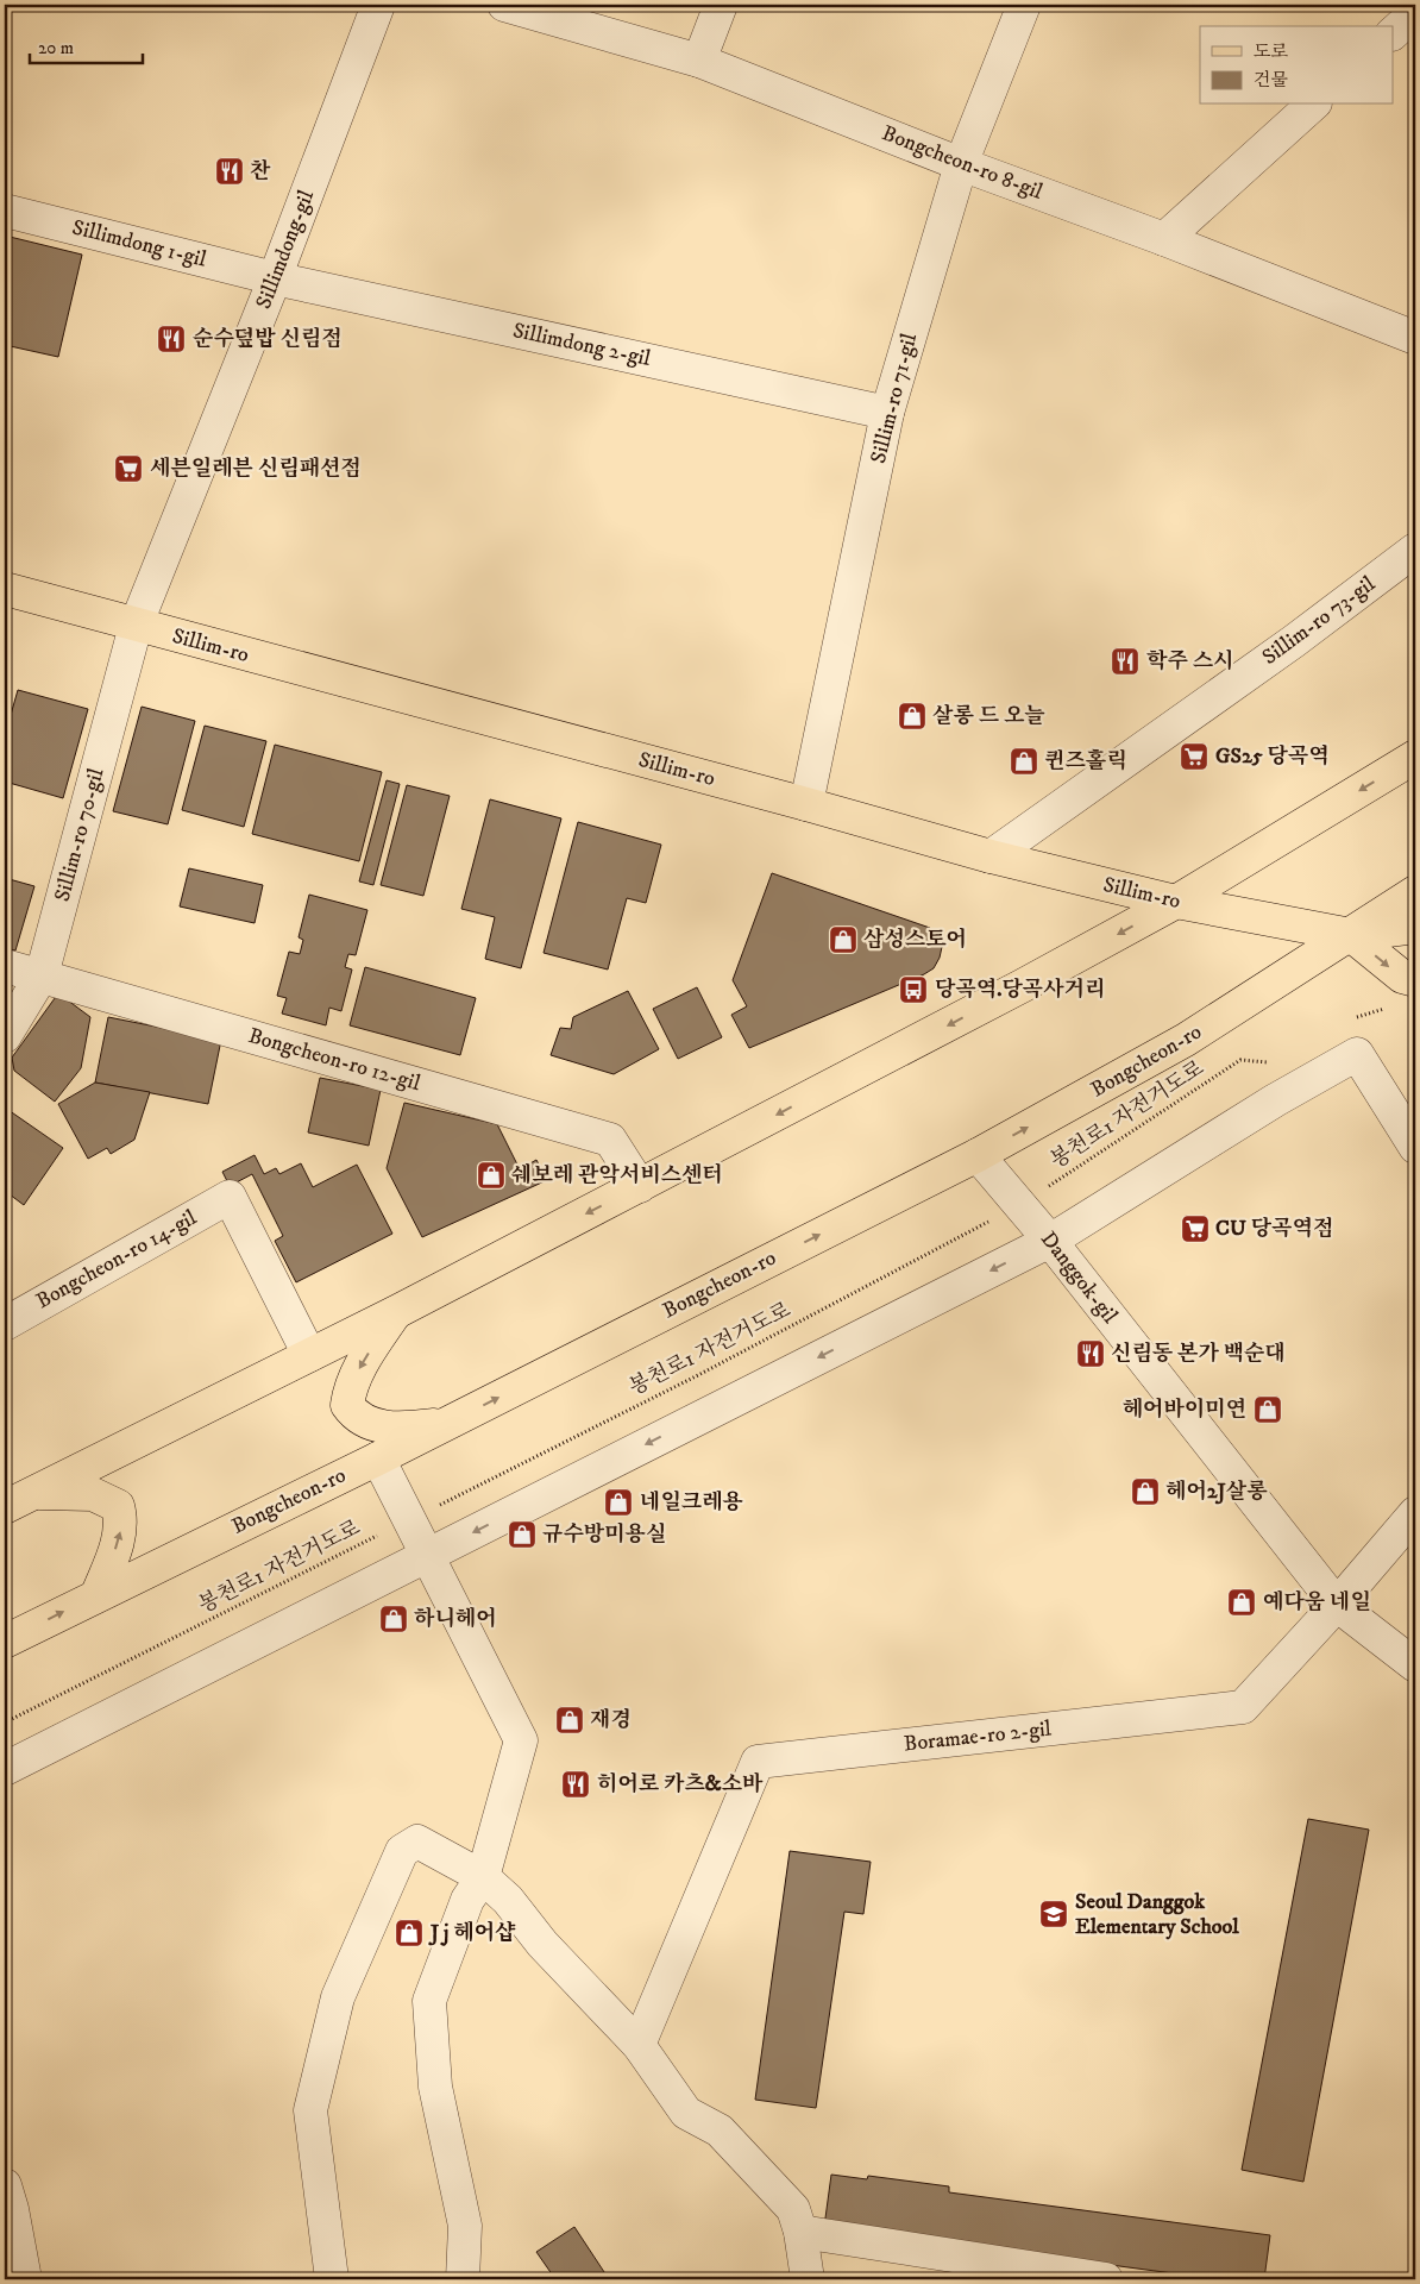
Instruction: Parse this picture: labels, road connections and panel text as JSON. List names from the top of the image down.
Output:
{
  "streets": {
    "main road": ["Sillim-ro", "Bongcheon-ro"],
    "street": [
      "Bongcheon-ro 8-gil",
      "Sillimdong 1-gil",
      "Sillimdong-gil",
      "Sillimdong 2-gil",
      "Sillim-ro 71-gil",
      "Sillim-ro 73-gil",
      "Sillim-ro 70-gil",
      "Bongcheon-ro 12-gil",
      "Bongcheon-ro 14-gil",
      "Danggok-gil",
      "Boramae-ro 2-gil"
    ],
    "path": ["봉천로1 자전거도로"]
  },
  "crossings": [
    ["Bongcheon-ro 8-gil", "Sillim-ro 71-gil"],
    ["Sillimdong 1-gil", "Sillimdong-gil"],
    ["Sillimdong 1-gil", "Sillimdong 2-gil"],
    ["Sillimdong-gil", "Sillimdong 2-gil"],
    ["Sillimdong-gil", "Sillim-ro"],
    ["Sillimdong-gil", "Sillim-ro 70-gil"],
    ["Sillimdong 2-gil", "Sillim-ro 71-gil"],
    ["Sillim-ro 71-gil", "Sillim-ro"],
    ["Sillim-ro 73-gil", "Sillim-ro"],
    ["Sillim-ro", "Sillim-ro 70-gil"],
    ["Sillim-ro", "Bongcheon-ro"],
    ["Sillim-ro 70-gil", "Bongcheon-ro 12-gil"],
    ["Bongcheon-ro", "Danggok-gil"],
    ["봉천로1 자전거도로", "Danggok-gil"],
    ["Danggok-gil", "Boramae-ro 2-gil"]
  ],
  "places": {
    "restaurant": [
      "찬",
      "순수덮밥 신림점",
      "학주 스시",
      "신림동 본가 백순대",
      "히어로 카츠&소바"
    ],
    "supermarket": ["세븐일레븐 신림패션점", "GS25 당곡역", "CU 당곡역점"],
    "shop": [
      "살롱 드 오늘",
      "퀸즈홀릭",
      "삼성스토어",
      "쉐보레 관악서비스센터",
      "헤어바이미연",
      "헤어2J살롱",
      "네일크레용",
      "규수방미용실",
      "예다움 네일",
      "하니헤어",
      "재경",
      "J j 헤어샵"
    ],
    "bus stop": ["당곡역.당곡사거리"],
    "school or university": ["Seoul Danggok Elementary School"]
  },
  "legend": ["도로", "건물"],
  "scale_bar": "20 m"
}
